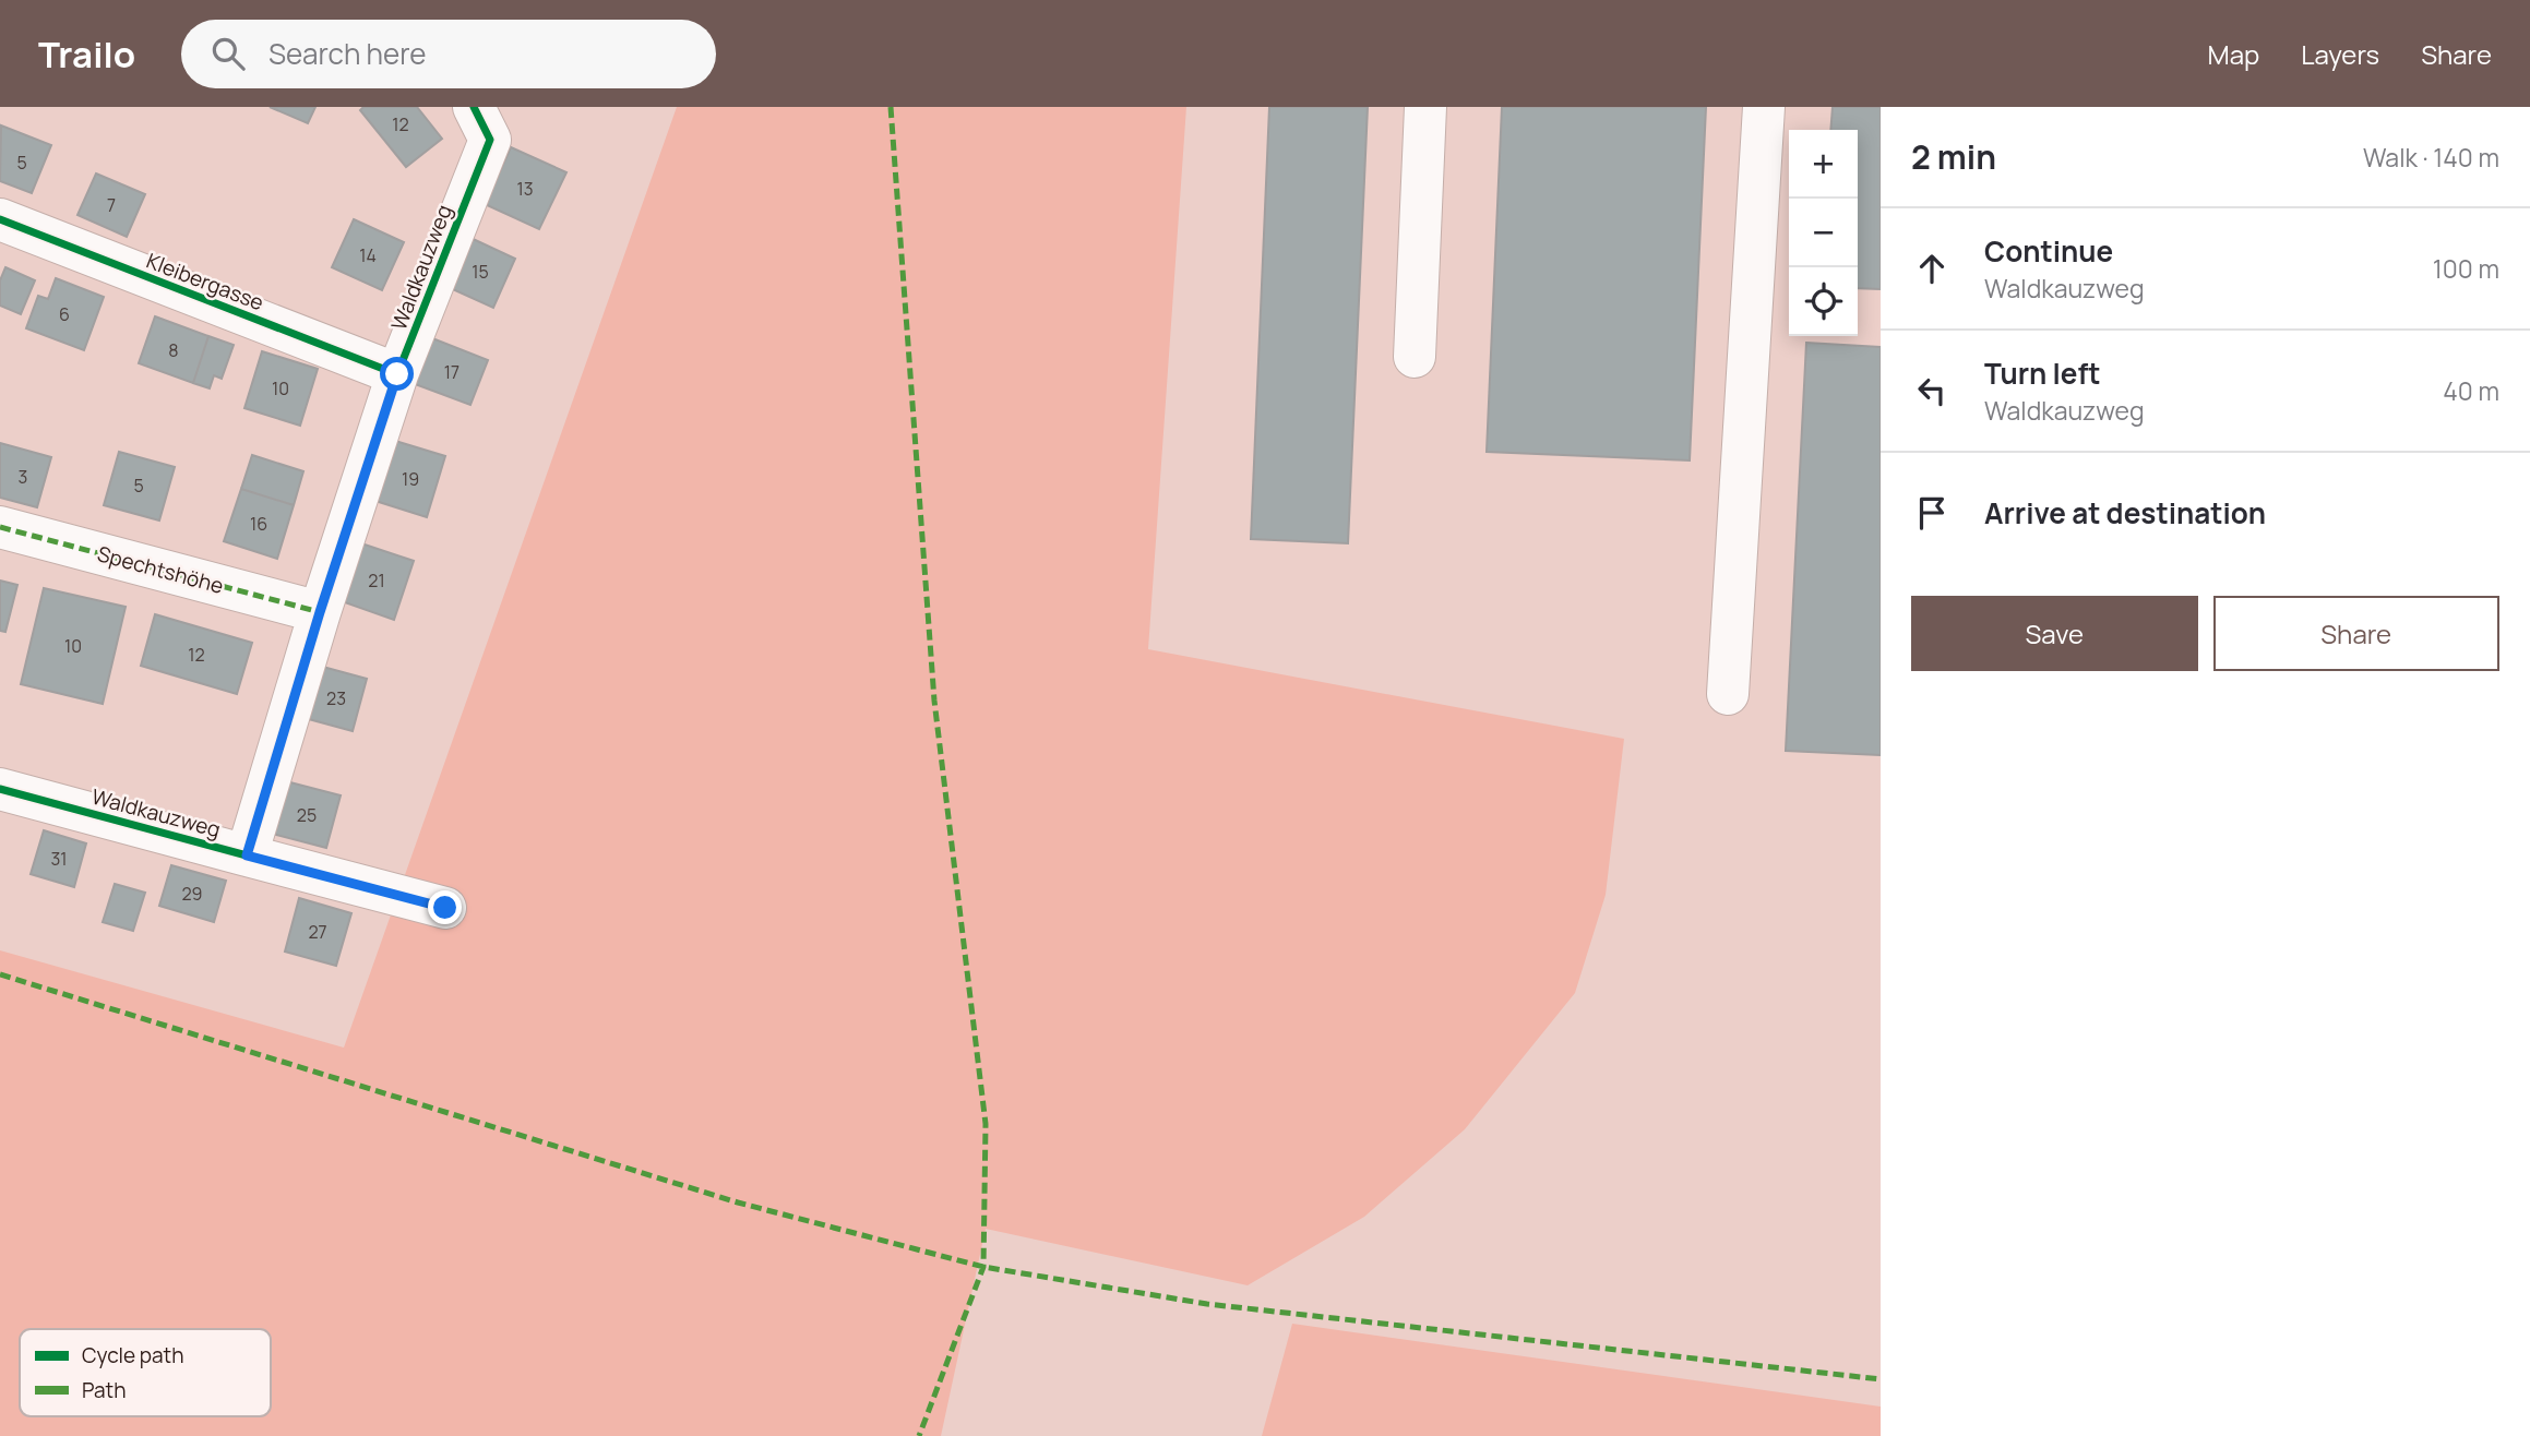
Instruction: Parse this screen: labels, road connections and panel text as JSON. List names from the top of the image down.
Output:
{
  "streets": {
    "street": ["Waldkauzweg", "Kleibergasse", "Spechtshöhe"]
  },
  "crossings": [
    ["Waldkauzweg", "Kleibergasse"],
    ["Waldkauzweg", "Spechtshöhe"]
  ],
  "house_numbers": [
    "12",
    "5",
    "13",
    "7",
    "14",
    "15",
    "6",
    "8",
    "17",
    "10",
    "3",
    "19",
    "5",
    "16",
    "21",
    "10",
    "12",
    "23",
    "25",
    "31",
    "29",
    "27"
  ],
  "legend": ["Cycle path", "Path"],
  "page": {
    "header": "Trailo",
    "search": "Search here",
    "nav": ["Map", "Layers", "Share"],
    "heading": ["2 min", "Walk · 140 m"],
    "map_buttons": ["+", "−"],
    "list": [
      ["Continue", "Waldkauzweg", "100 m"],
      ["Turn left", "Waldkauzweg", "40 m"],
      "Arrive at destination"
    ],
    "buttons": ["Save", "Share"]
  }
}
